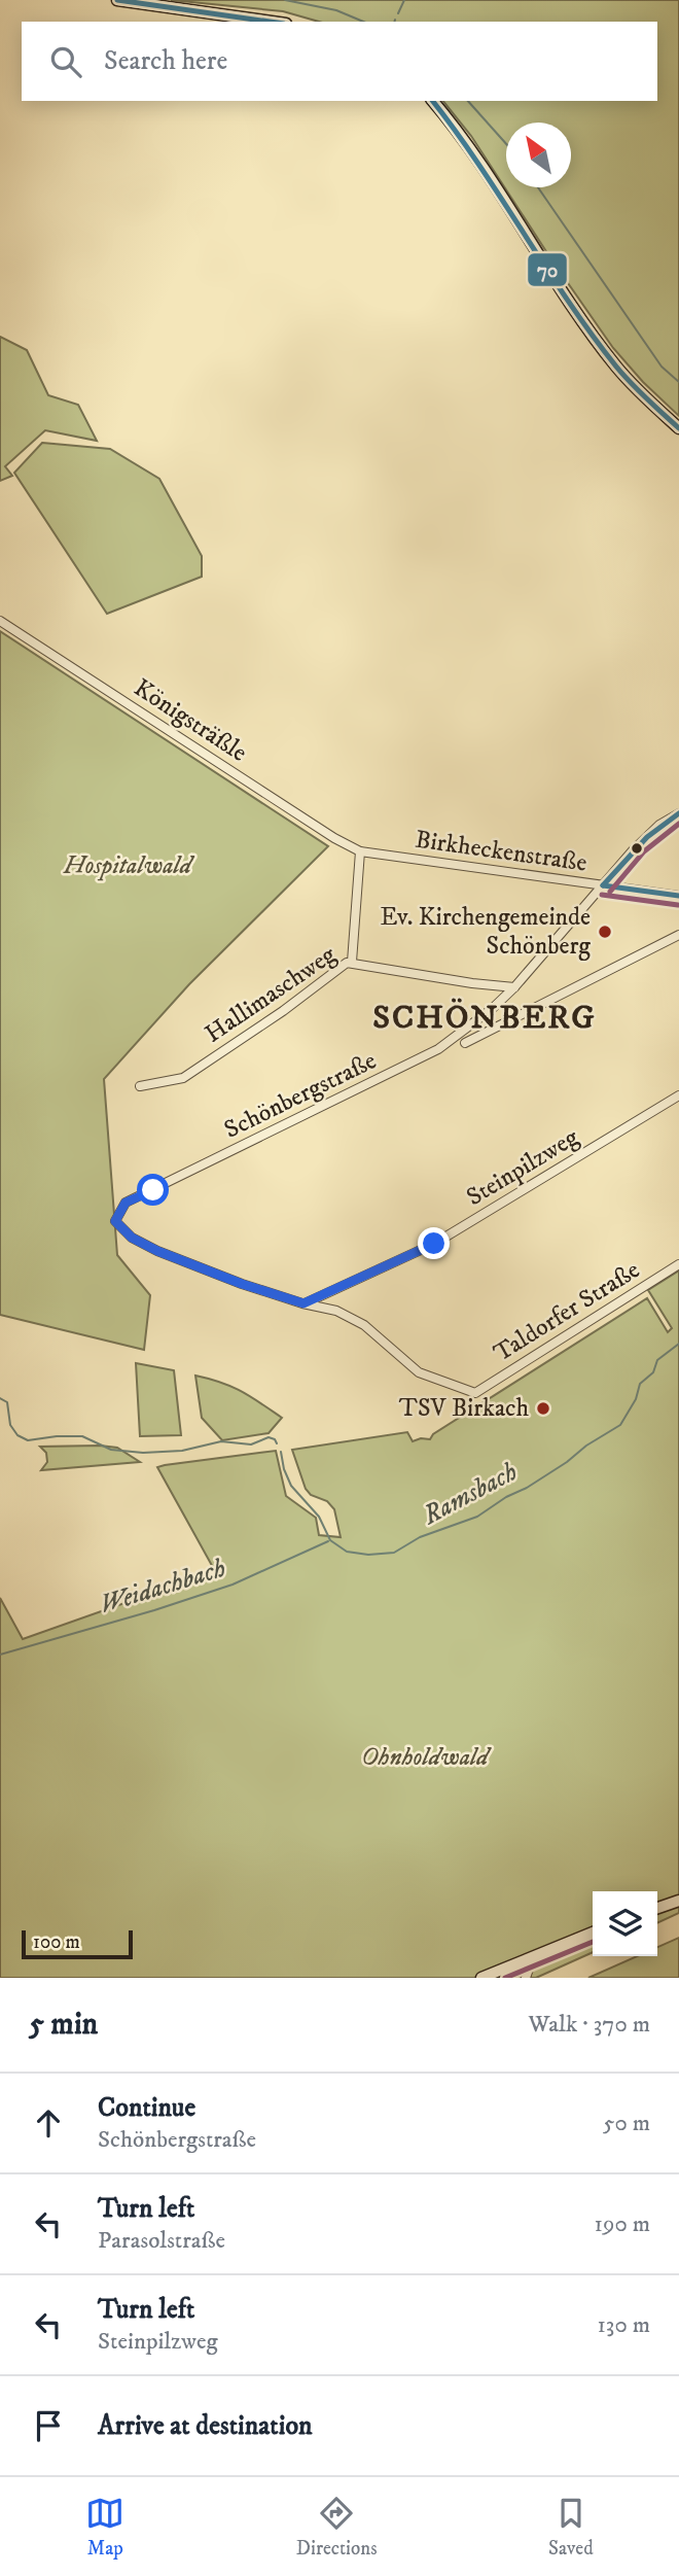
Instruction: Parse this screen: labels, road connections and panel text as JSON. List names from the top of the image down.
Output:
{
  "streets": {
    "street": [
      "Königsträßle",
      "Birkheckenstraße",
      "Hallimaschweg",
      "Schönbergstraße",
      "Steinpilzweg",
      "Taldorfer Straße"
    ]
  },
  "crossings": [
    ["Königsträßle", "Birkheckenstraße"],
    ["Birkheckenstraße", "Schönbergstraße"],
    ["Hallimaschweg", "Schönbergstraße"],
    ["Schönbergstraße", "Steinpilzweg"],
    ["Schönbergstraße", "Taldorfer Straße"],
    ["Steinpilzweg", "Taldorfer Straße"]
  ],
  "districts": ["SCHÖNBERG"],
  "water": ["Ramsbach", "Weidachbach"],
  "parks": ["Hospitalwald", "Ohnholdwald"],
  "places": ["Ev. Kirchengemeinde Schönberg", "TSV Birkach"],
  "lines": ["transit line 70"],
  "scale_bar": "100 m",
  "north": "top left",
  "page": {
    "search": "Search here",
    "scale": "100 m",
    "heading": ["5 min", "Walk · 370 m"],
    "list": [
      ["Continue", "Schönbergstraße", "50 m"],
      ["Turn left", "Parasolstraße", "190 m"],
      ["Turn left", "Steinpilzweg", "130 m"],
      "Arrive at destination"
    ],
    "nav": ["Map", "Directions", "Saved"]
  }
}
